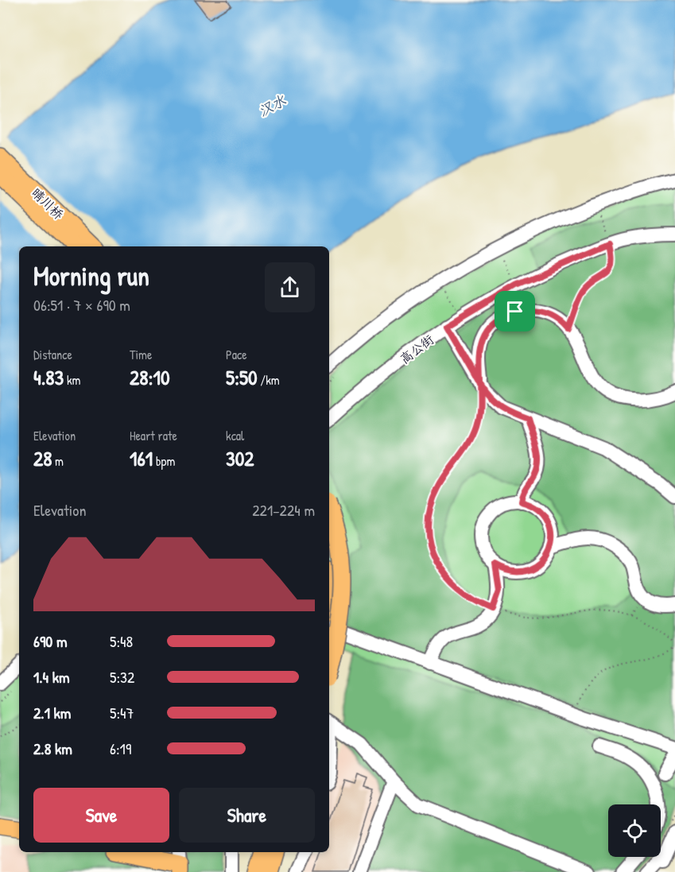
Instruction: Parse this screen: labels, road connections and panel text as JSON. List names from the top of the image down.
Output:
{
  "streets": {
    "main road": ["晴川桥"],
    "street": ["高公街"]
  },
  "water": ["汉水"],
  "page": {
    "heading": ["Morning run", "06:51 · 7 × 690 m"],
    "stats": [
      ["Distance", "4.83 km"],
      ["Time", "28:10"],
      ["Pace", "5:50 /km"],
      ["Elevation", "28 m"],
      ["Heart rate", "161 bpm"],
      ["kcal", "302"]
    ],
    "chart": ["Elevation", "221–224 m"],
    "list": [
      {
        "name": "690 m",
        "note": "5:48"
      },
      {
        "name": "1.4 km",
        "note": "5:32"
      },
      {
        "name": "2.1 km",
        "note": "5:47"
      },
      {
        "name": "2.8 km",
        "note": "6:19"
      }
    ],
    "buttons": ["Save", "Share"]
  }
}
